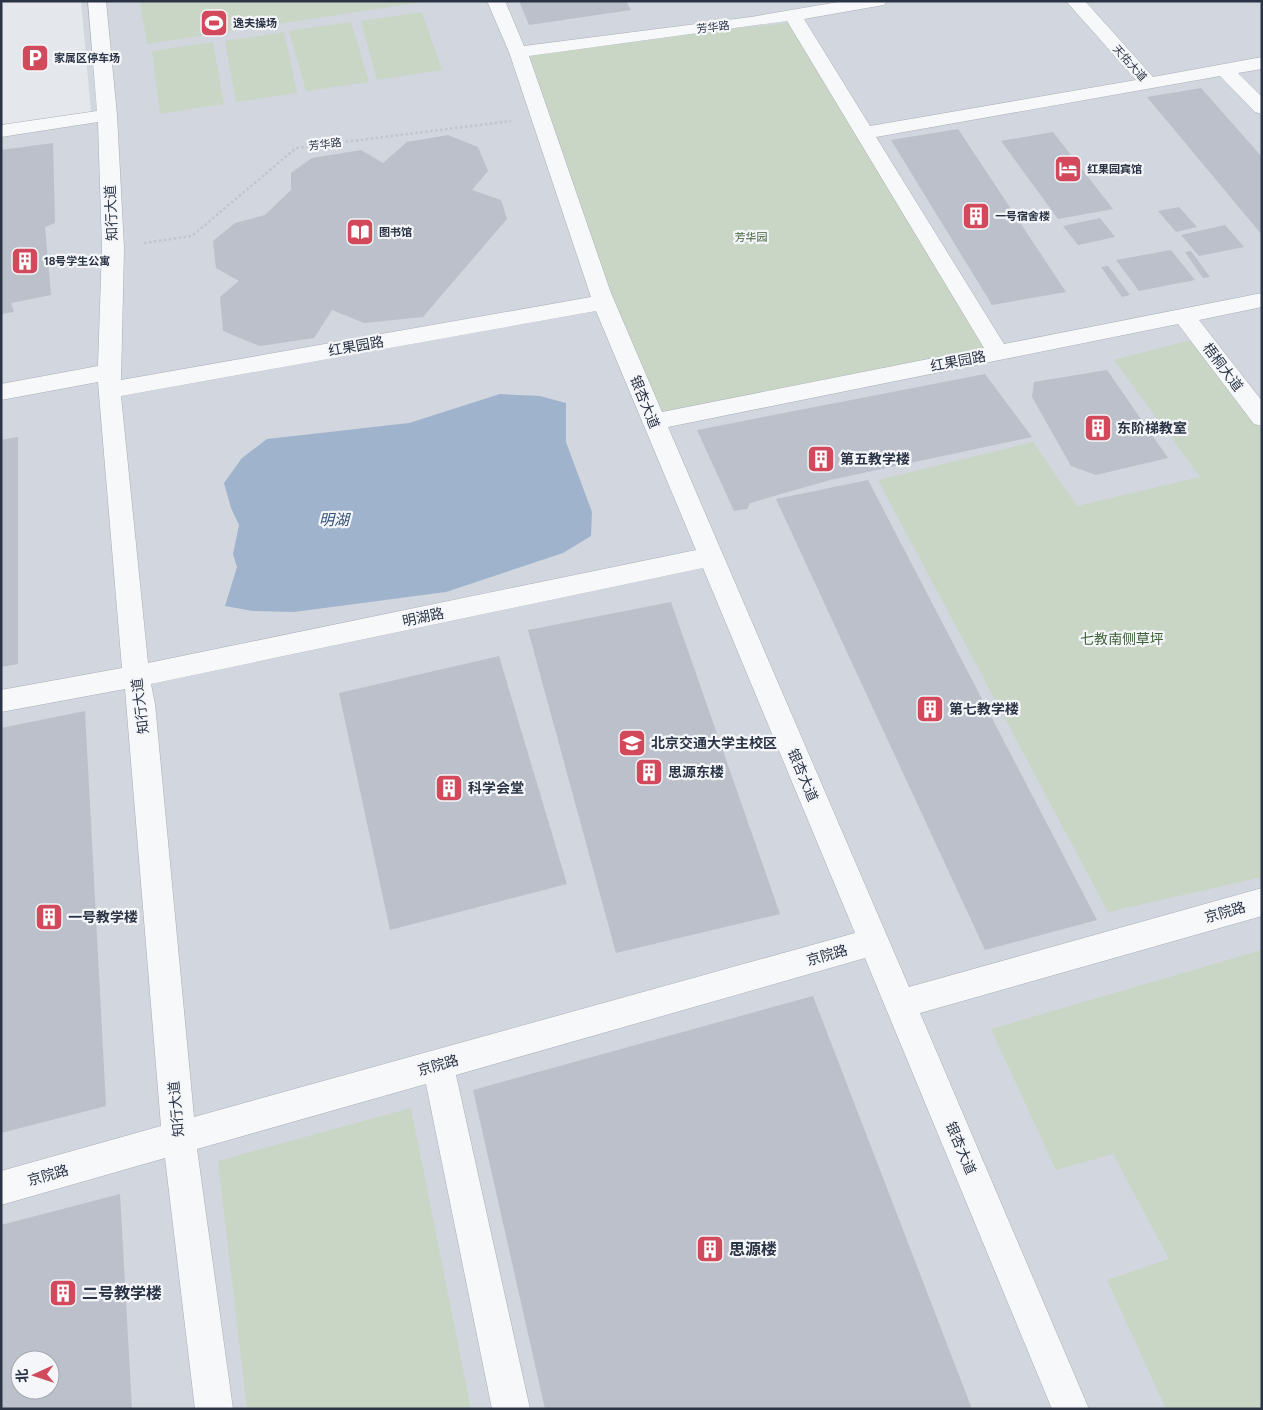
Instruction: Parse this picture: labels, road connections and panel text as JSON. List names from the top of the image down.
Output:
{
  "streets": {
    "street": [
      "芳华路",
      "天佑大道",
      "知行大道",
      "红果园路",
      "梧桐大道",
      "银杏大道",
      "明湖路",
      "京院路"
    ]
  },
  "crossings": [
    ["芳华路", "知行大道"],
    ["芳华路", "银杏大道"],
    ["知行大道", "红果园路"],
    ["知行大道", "明湖路"],
    ["知行大道", "京院路"],
    ["红果园路", "梧桐大道"],
    ["红果园路", "银杏大道"],
    ["银杏大道", "明湖路"],
    ["银杏大道", "京院路"]
  ],
  "water": ["明湖"],
  "parks": ["芳华园", "七教南侧草坪"],
  "places": {
    "sports": ["逸夫操场"],
    "parking": ["家属区停车场"],
    "hotel": ["红果园宾馆"],
    "building": [
      "一号宿舍楼",
      "18号学生公寓",
      "东阶梯教室",
      "第五教学楼",
      "第七教学楼",
      "思源东楼",
      "科学会堂",
      "一号教学楼",
      "思源楼",
      "二号教学楼"
    ],
    "library": ["图书馆"],
    "school or university": ["北京交通大学主校区"]
  },
  "north": "left"
}
